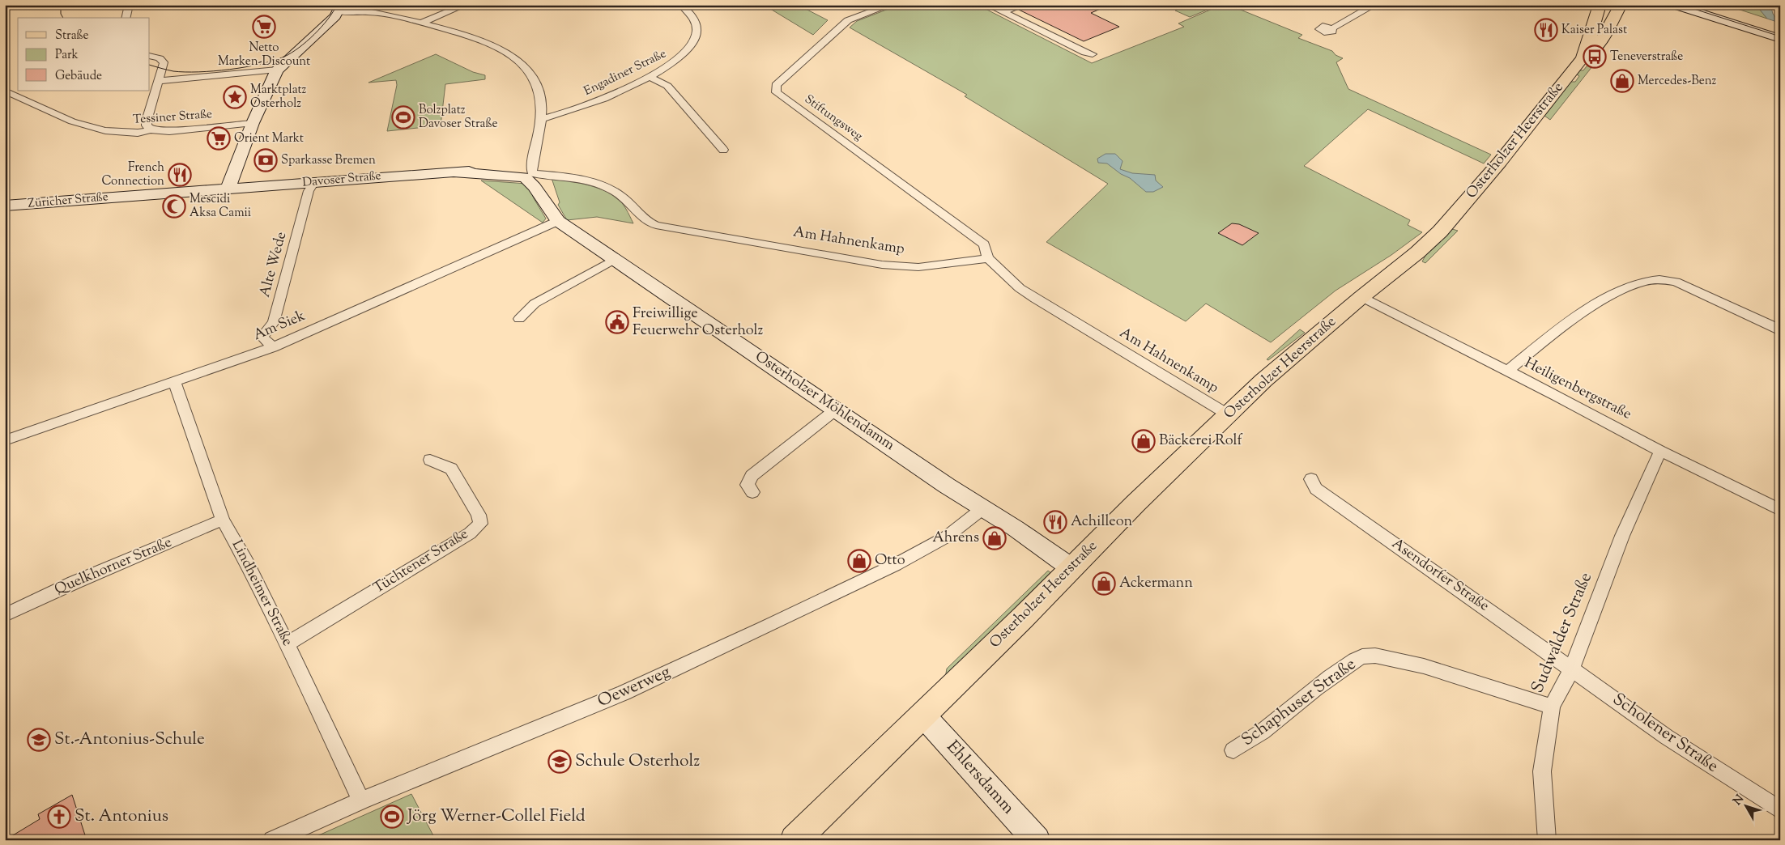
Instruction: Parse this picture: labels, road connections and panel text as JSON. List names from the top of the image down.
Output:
{
  "streets": {
    "main road": [
      "Osterholzer Heerstraße",
      "Davoser Straße",
      "Züricher Straße",
      "Osterholzer Möhlendamm",
      "Ehlersdamm"
    ],
    "street": [
      "Engadiner Straße",
      "Tessiner Straße",
      "Stiftungsweg",
      "Am Hahnenkamp",
      "Alte Wede",
      "Am Siek",
      "Heiligenbergstraße",
      "Tüchtener Straße",
      "Quelkhorner Straße",
      "Asendorfer Straße",
      "Lindheimer Straße",
      "Sudwalder Straße",
      "Oewerweg",
      "Schaphuser Straße",
      "Scholener Straße"
    ]
  },
  "crossings": [
    ["Stiftungsweg", "Am Hahnenkamp"],
    ["Osterholzer Heerstraße", "Am Hahnenkamp"],
    ["Osterholzer Heerstraße", "Heiligenbergstraße"],
    ["Osterholzer Heerstraße", "Osterholzer Möhlendamm"],
    ["Osterholzer Heerstraße", "Ehlersdamm"],
    ["Davoser Straße", "Züricher Straße"],
    ["Davoser Straße", "Am Hahnenkamp"],
    ["Davoser Straße", "Alte Wede"],
    ["Davoser Straße", "Osterholzer Möhlendamm"],
    ["Am Hahnenkamp", "Osterholzer Möhlendamm"],
    ["Alte Wede", "Am Siek"],
    ["Am Siek", "Osterholzer Möhlendamm"],
    ["Am Siek", "Lindheimer Straße"],
    ["Heiligenbergstraße", "Sudwalder Straße"],
    ["Osterholzer Möhlendamm", "Oewerweg"],
    ["Tüchtener Straße", "Lindheimer Straße"],
    ["Quelkhorner Straße", "Lindheimer Straße"],
    ["Asendorfer Straße", "Sudwalder Straße"],
    ["Asendorfer Straße", "Scholener Straße"],
    ["Lindheimer Straße", "Oewerweg"],
    ["Sudwalder Straße", "Schaphuser Straße"],
    ["Sudwalder Straße", "Scholener Straße"]
  ],
  "places": {
    "supermarket": ["Netto Marken-Discount", "Orient Markt"],
    "restaurant": ["Kaiser Palast", "French Connection", "Achilleon"],
    "bus stop": ["Teneverstraße"],
    "shop": [
      "Mercedes-Benz",
      "Bäckerei Rolf",
      "Ahrens",
      "Otto",
      "Ackermann"
    ],
    "place": ["Marktplatz Osterholz"],
    "sports": ["Bolzplatz Davoser Straße", "Jörg Werner-Collel Field"],
    "bank": ["Sparkasse Bremen"],
    "mosque": ["Mescidi Aksa Camii"],
    "public building": ["Freiwillige Feuerwehr Osterholz"],
    "school or university": ["St.-Antonius-Schule", "Schule Osterholz"],
    "church": ["St. Antonius"]
  },
  "legend": ["Straße", "Park", "Gebäude"],
  "north": "top left"
}
